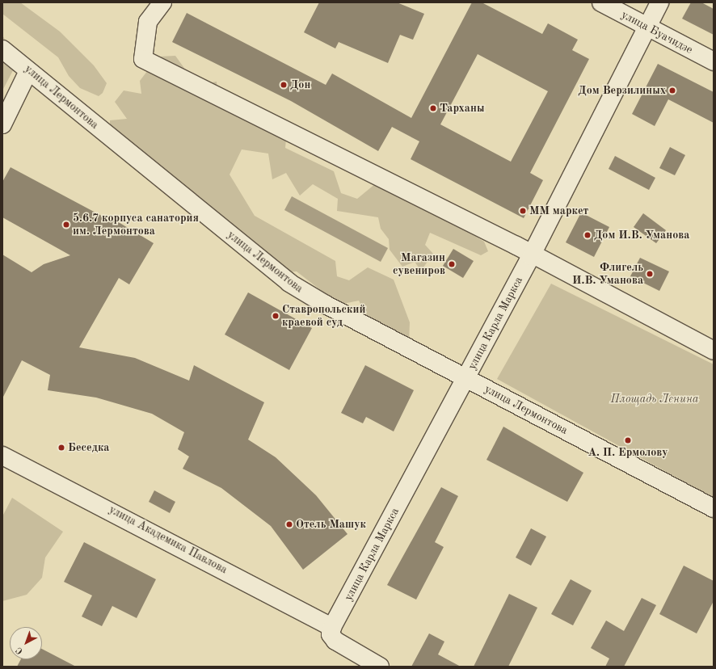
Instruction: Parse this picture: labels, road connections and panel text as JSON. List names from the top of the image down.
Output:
{
  "streets": {
    "street": [
      "улица Буачидзе",
      "улица Лермонтова",
      "улица Карла Маркса",
      "улица Академика Павлова"
    ]
  },
  "crossings": [
    ["улица Буачидзе", "улица Карла Маркса"],
    ["улица Лермонтова", "улица Карла Маркса"],
    ["улица Карла Маркса", "улица Академика Павлова"]
  ],
  "parks": ["Площадь Ленина"],
  "places": [
    "Дон",
    "Дом Верзилиных",
    "Тарханы",
    "ММ маркет",
    "5.6.7 корпуса санатория им. Лермонтова",
    "Дом И.В. Уманова",
    "Магазин сувениров",
    "Флигель И.В. Уманова",
    "Ставропольский краевой суд",
    "А. П. Ермолову",
    "Беседка",
    "Отель Машук"
  ],
  "north": "bottom left"
}
